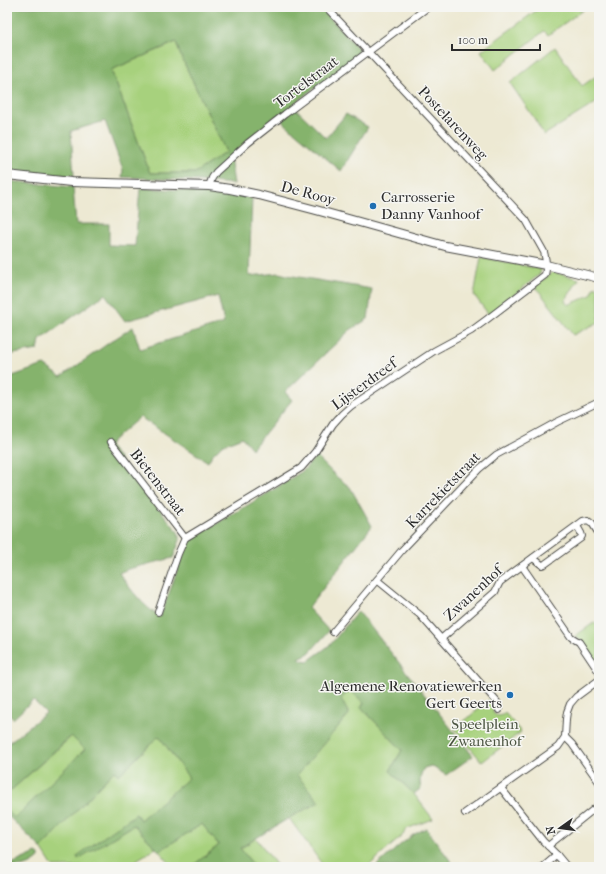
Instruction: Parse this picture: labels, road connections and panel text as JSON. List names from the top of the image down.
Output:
{
  "streets": {
    "street": [
      "Tortelstraat",
      "Postelarenweg",
      "De Rooy",
      "Lijsterdreef",
      "Bietenstraat",
      "Karrekietstraat",
      "Zwanenhof"
    ]
  },
  "crossings": [
    ["Tortelstraat", "Postelarenweg"],
    ["Tortelstraat", "De Rooy"],
    ["Postelarenweg", "De Rooy"],
    ["Postelarenweg", "Lijsterdreef"],
    ["De Rooy", "Lijsterdreef"],
    ["Lijsterdreef", "Bietenstraat"],
    ["Karrekietstraat", "Zwanenhof"]
  ],
  "parks": ["Speelplein Zwanenhof"],
  "places": ["Carrosserie Danny Vanhoof", "Algemene Renovatiewerken Gert Geerts"],
  "scale_bar": "100 m",
  "north": "left"
}
